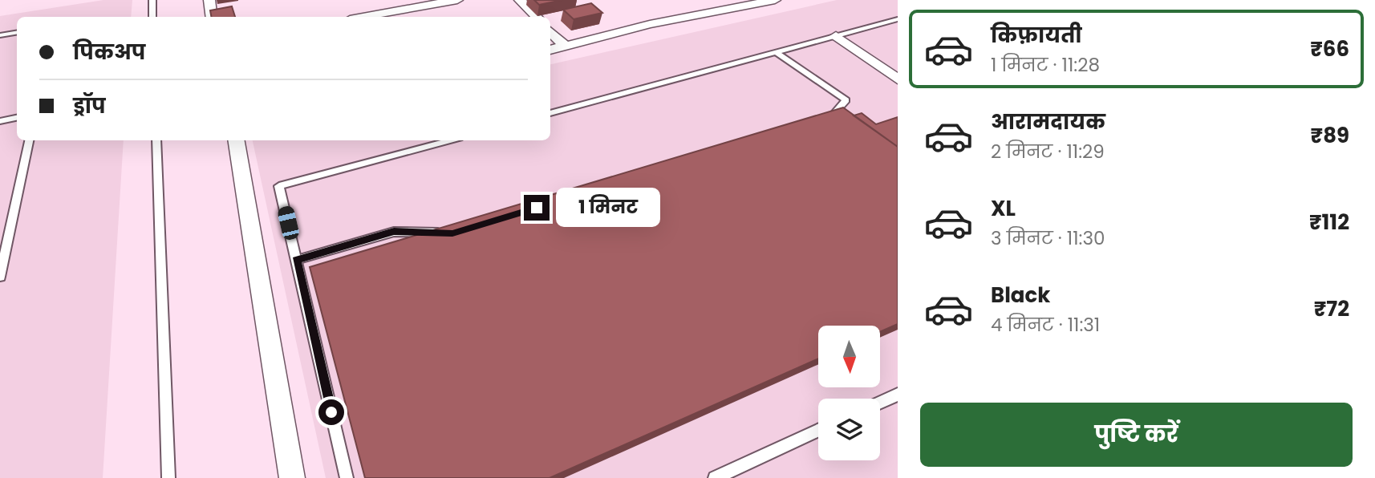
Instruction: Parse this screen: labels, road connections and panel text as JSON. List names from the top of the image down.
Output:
{
  "north": "bottom",
  "page": {
    "list": [
      {
        "name": "किफ़ायती",
        "note": "1 मिनट · 11:28",
        "value": "₹66"
      },
      {
        "name": "आरामदायक",
        "note": "2 मिनट · 11:29",
        "value": "₹89"
      },
      {
        "name": "XL",
        "note": "3 मिनट · 11:30",
        "value": "₹112"
      },
      {
        "name": "Black",
        "note": "4 मिनट · 11:31",
        "value": "₹72"
      }
    ],
    "banner": ["पिकअप", "ड्रॉप"],
    "bubble": "1 मिनट",
    "buttons": "पुष्टि करें"
  }
}
